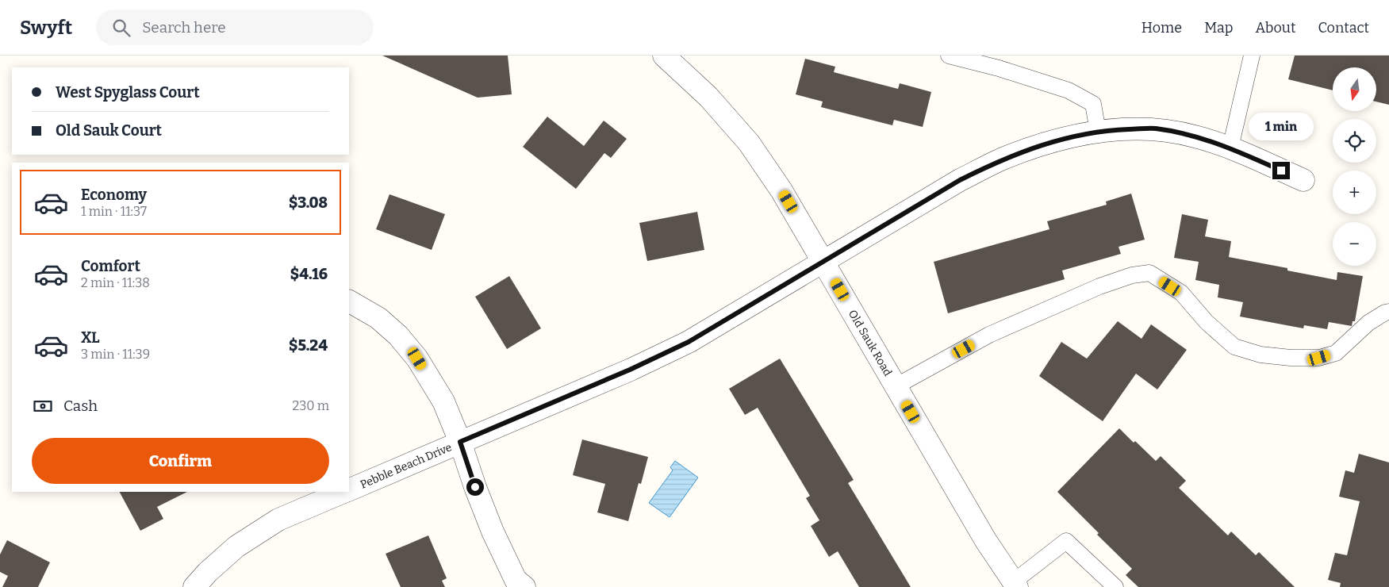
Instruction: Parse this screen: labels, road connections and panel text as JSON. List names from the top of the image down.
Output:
{
  "streets": {
    "street": ["Old Sauk Road", "Pebble Beach Drive"]
  },
  "crossings": [
    ["Old Sauk Road", "Pebble Beach Drive"]
  ],
  "north": "bottom",
  "page": {
    "header": "Swyft",
    "search": "Search here",
    "nav": [
      "Home",
      "Map",
      "About",
      "Contact"
    ],
    "map_buttons": ["+", "−"],
    "banner": ["West Spyglass Court", "Old Sauk Court"],
    "bubble": "1 min",
    "list": [
      {
        "name": "Economy",
        "note": "1 min · 11:37",
        "value": "$3.08"
      },
      {
        "name": "Comfort",
        "note": "2 min · 11:38",
        "value": "$4.16"
      },
      {
        "name": "XL",
        "note": "3 min · 11:39",
        "value": "$5.24"
      }
    ],
    "pay": ["Cash", "230 m"],
    "buttons": "Confirm"
  }
}
